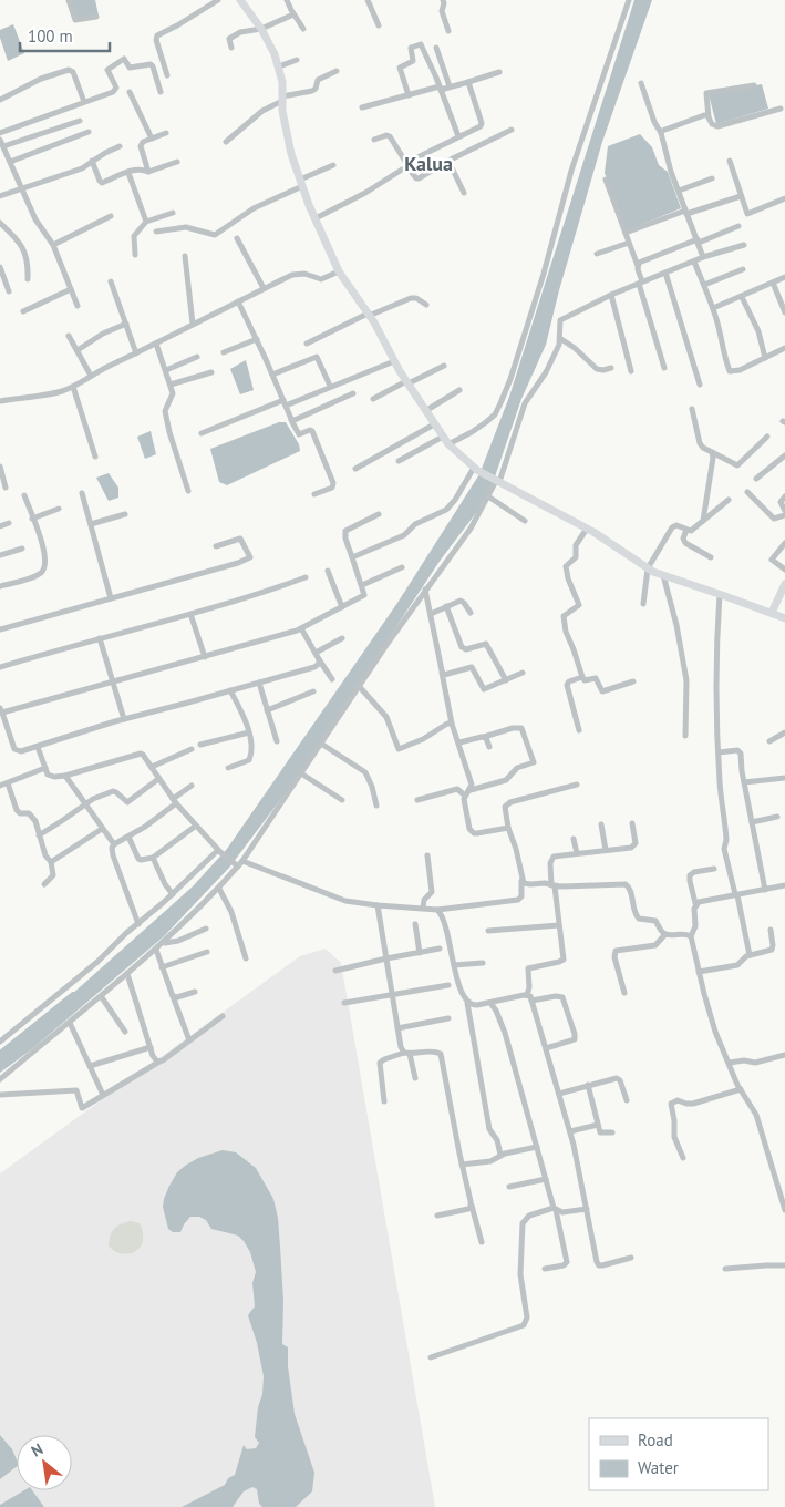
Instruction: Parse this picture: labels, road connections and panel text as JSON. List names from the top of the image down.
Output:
{
  "districts": ["Kalua"],
  "legend": ["Road", "Water"],
  "scale_bar": "100 m",
  "north": "top left"
}
